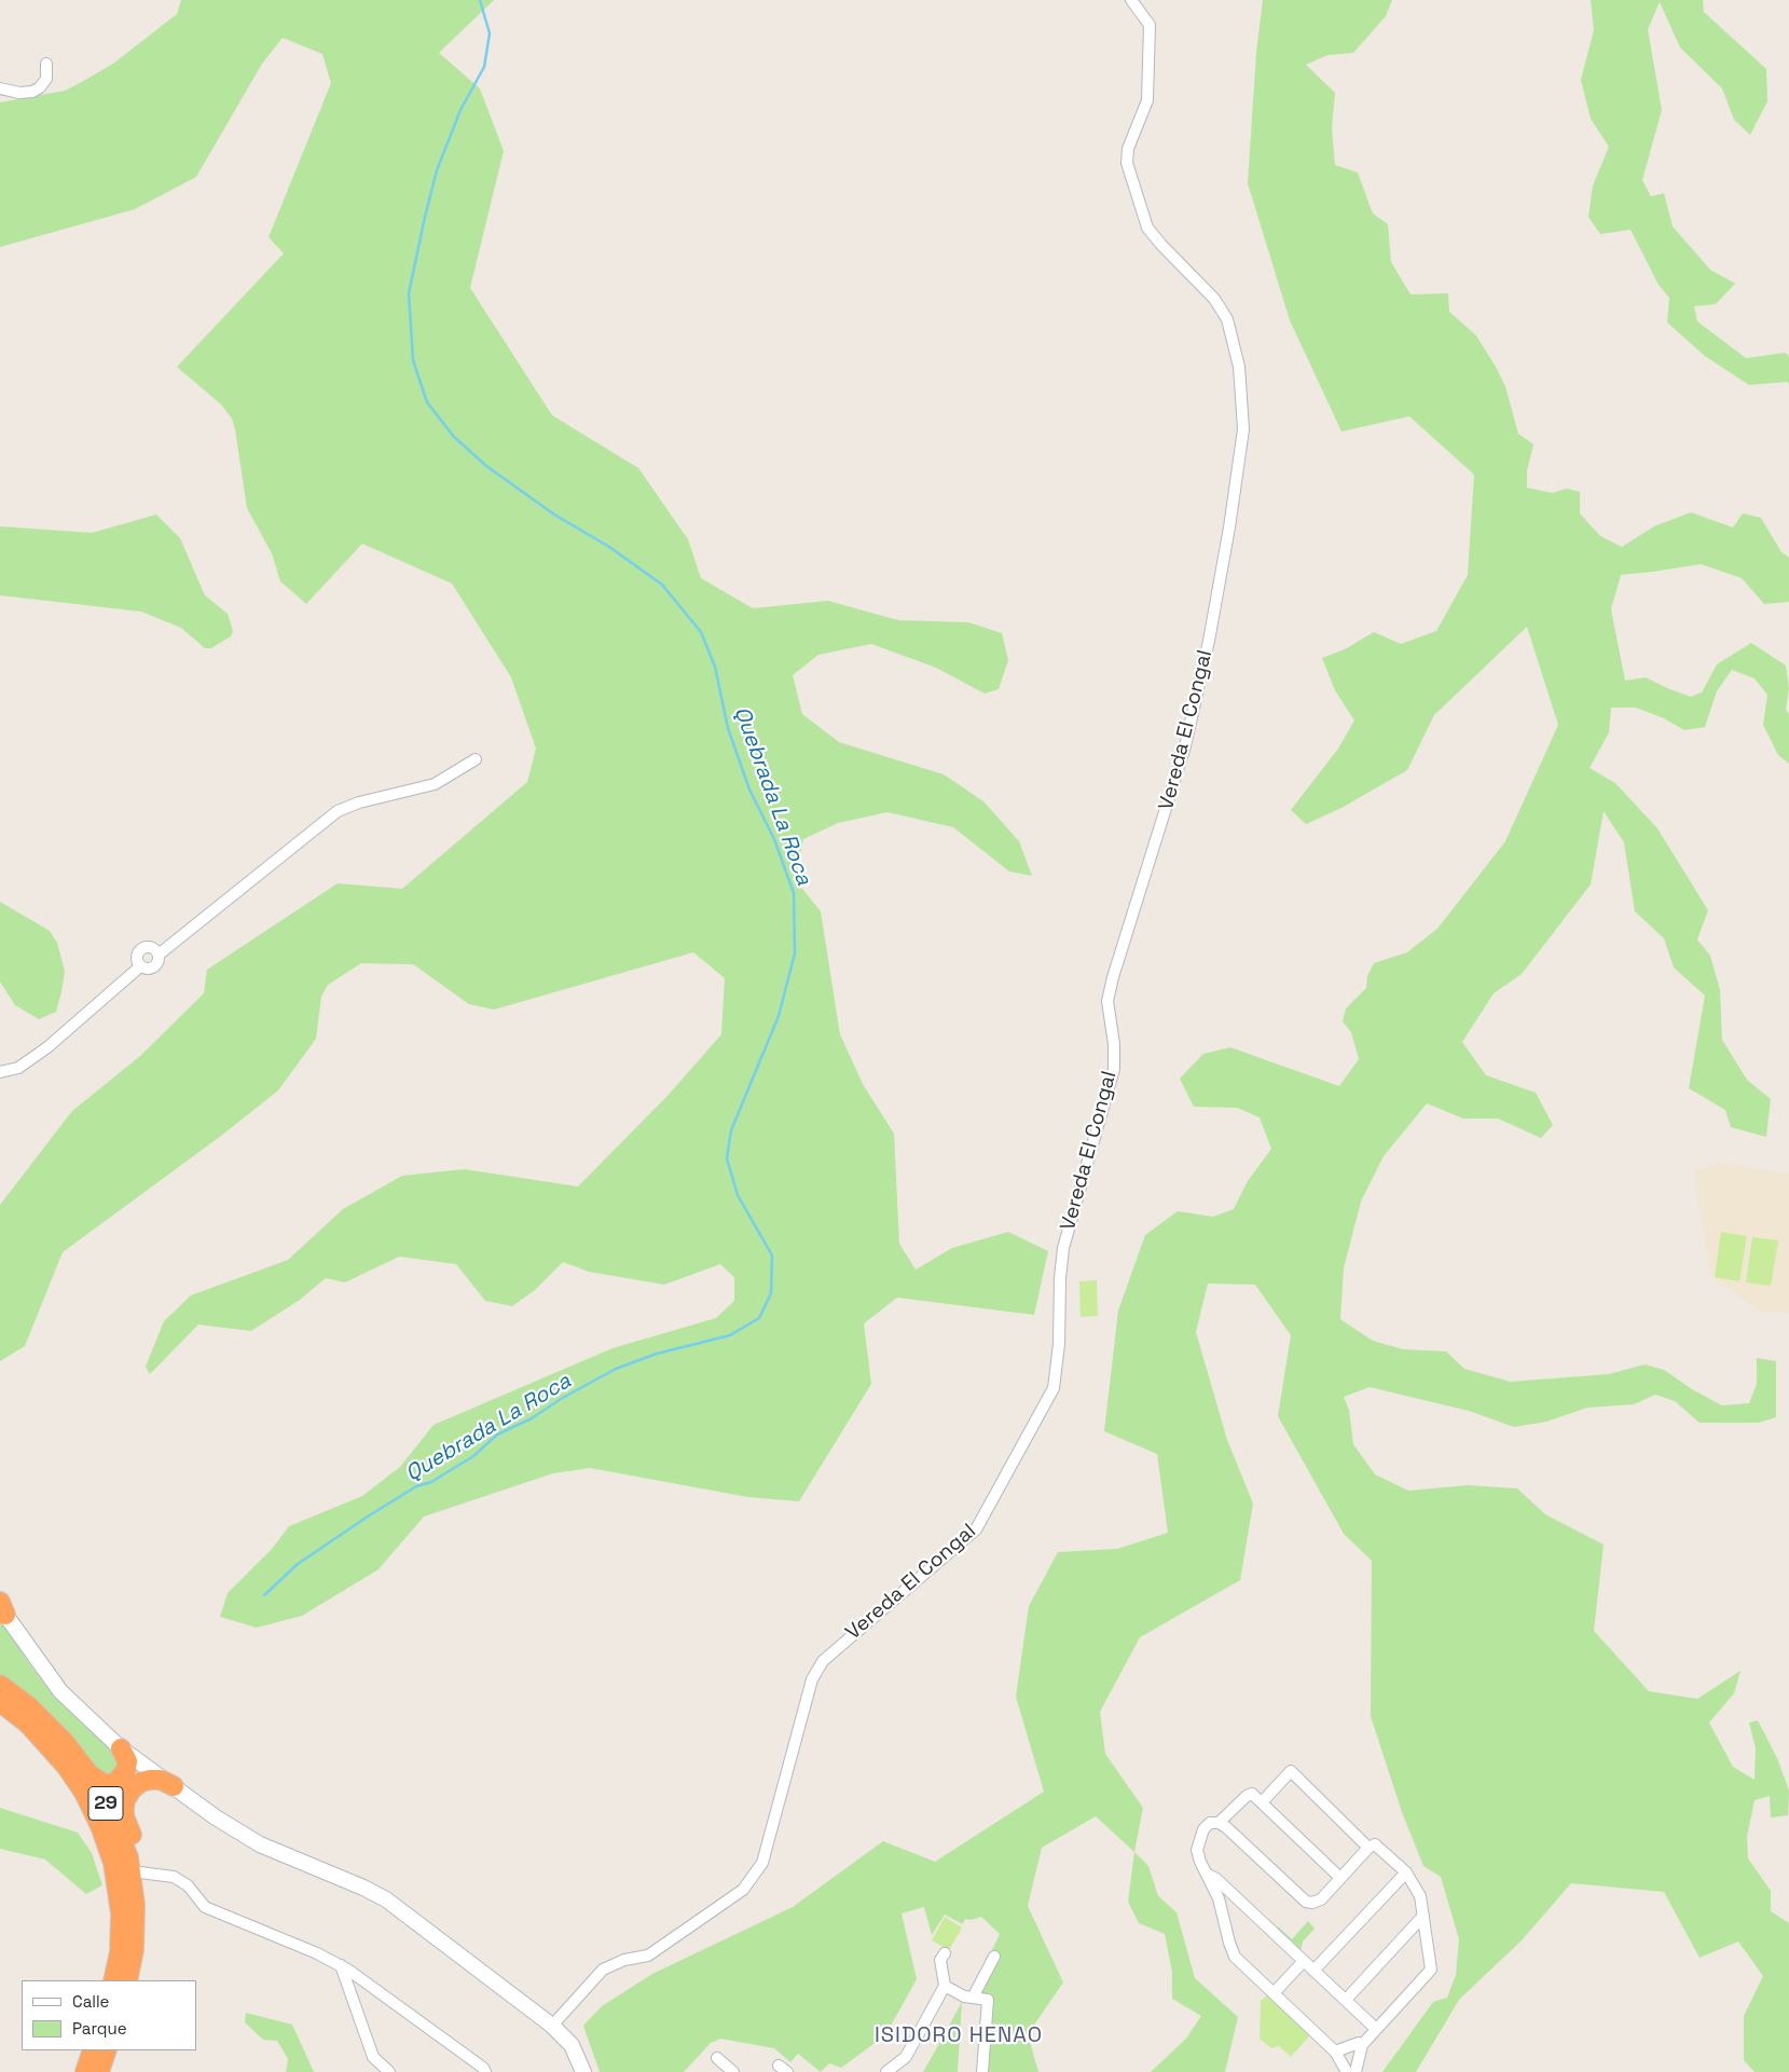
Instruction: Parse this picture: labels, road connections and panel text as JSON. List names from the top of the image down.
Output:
{
  "streets": {
    "highway": ["29"],
    "street": ["Vereda El Congal"]
  },
  "districts": ["ISIDORO HENAO"],
  "water": ["Quebrada La Roca"],
  "legend": ["Calle", "Parque"]
}
